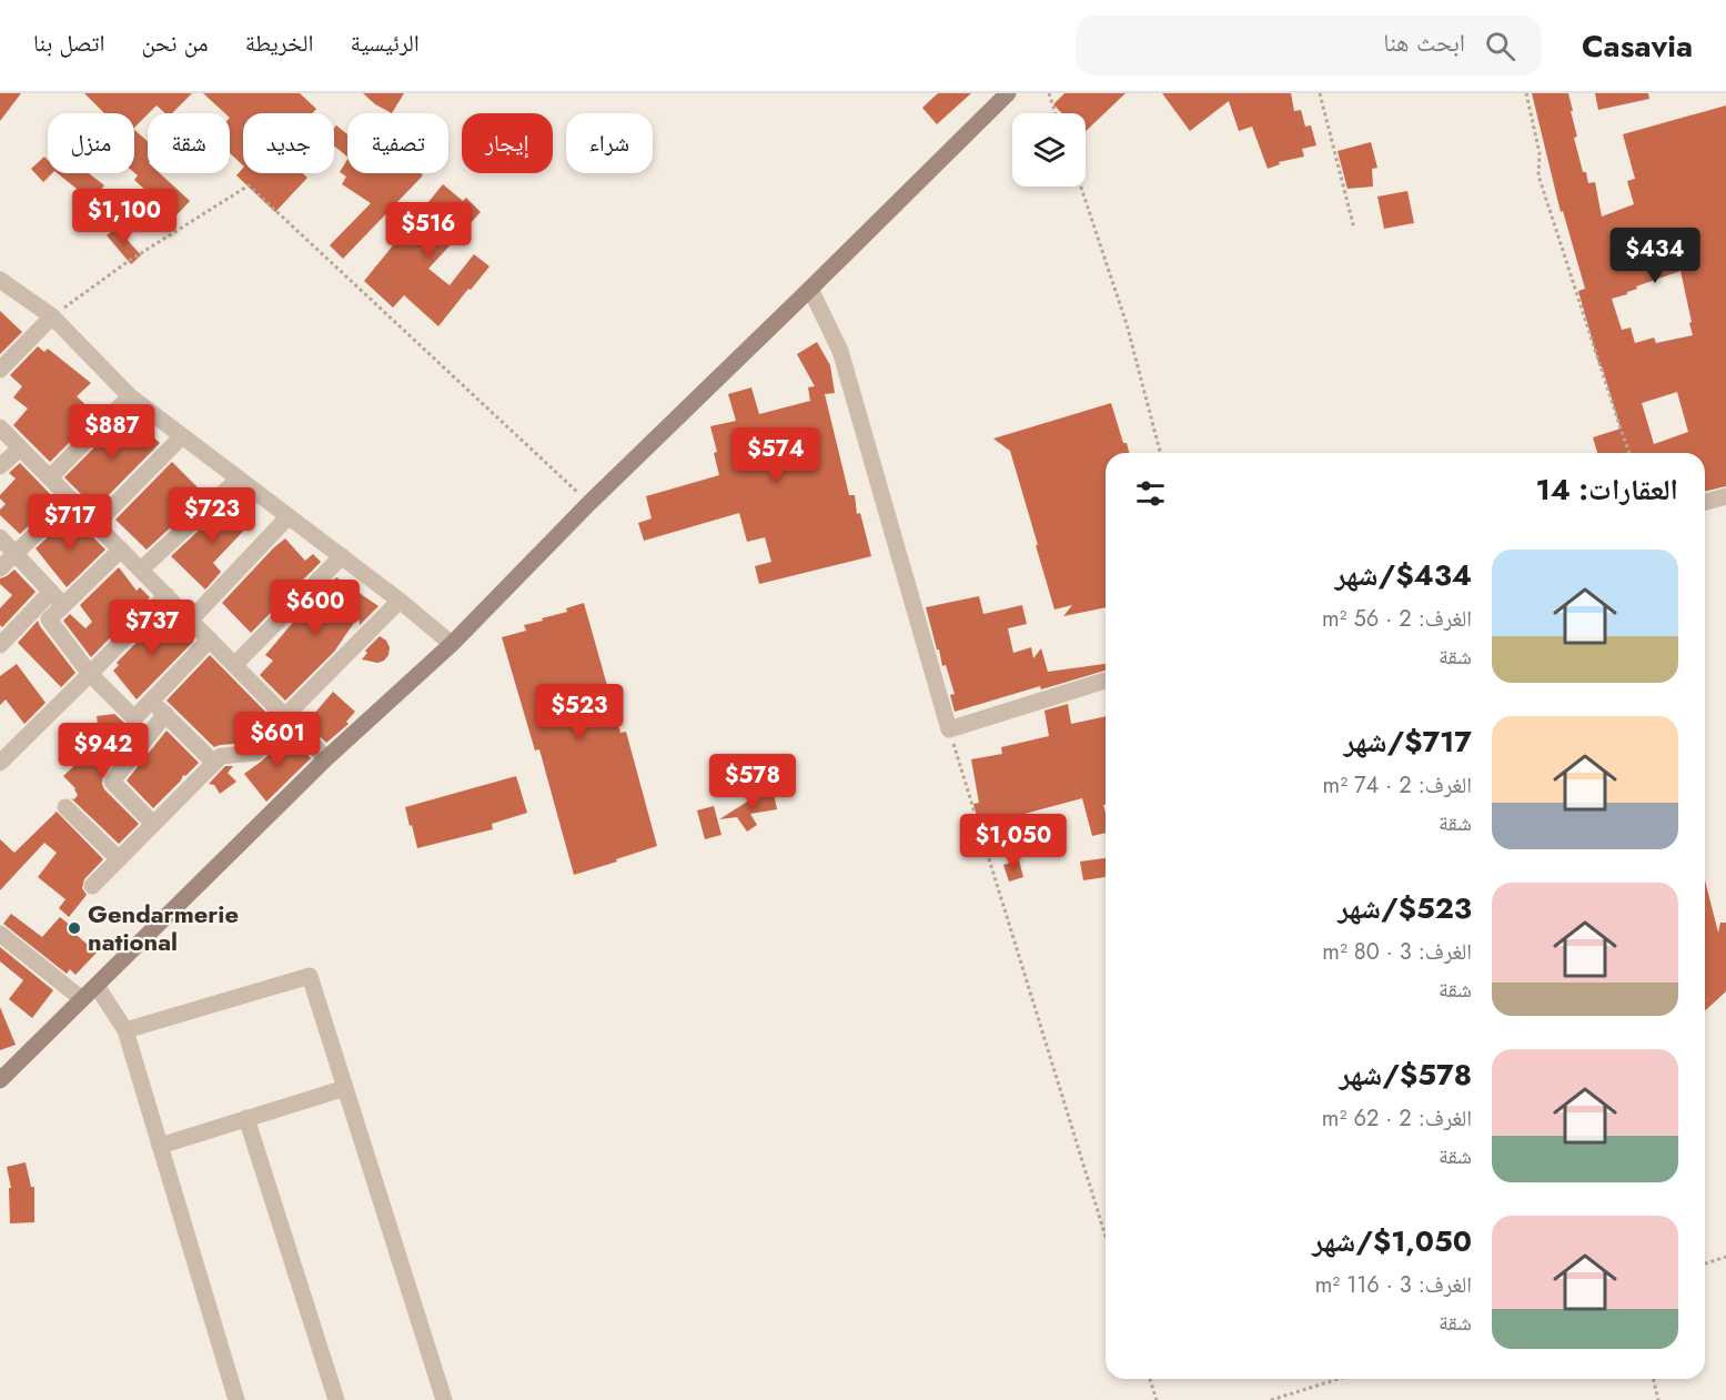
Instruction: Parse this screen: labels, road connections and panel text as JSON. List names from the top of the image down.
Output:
{
  "places": ["Gendarmerie national"],
  "page": {
    "header": "Casavia",
    "search": "ابحث هنا",
    "nav": [
      "الرئيسية",
      "الخريطة",
      "من نحن",
      "اتصل بنا"
    ],
    "chip": [
      "شراء",
      "إيجار",
      "تصفية",
      "جديد",
      "شقة",
      "منزل"
    ],
    "price": [
      "$1,100",
      "$516",
      "$434",
      "$887",
      "$574",
      "$723",
      "$717",
      "$600",
      "$737",
      "$523",
      "$601",
      "$942",
      "$578",
      "$1,050"
    ],
    "heading": "العقارات: 14",
    "list": [
      {
        "name": "$434/شهر",
        "note": "الغرف: 2 · 56 m² · شقة"
      },
      {
        "name": "$717/شهر",
        "note": "الغرف: 2 · 74 m² · شقة"
      },
      {
        "name": "$523/شهر",
        "note": "الغرف: 3 · 80 m² · شقة"
      },
      {
        "name": "$578/شهر",
        "note": "الغرف: 2 · 62 m² · شقة"
      },
      {
        "name": "$1,050/شهر",
        "note": "الغرف: 3 · 116 m² · شقة"
      }
    ]
  }
}
